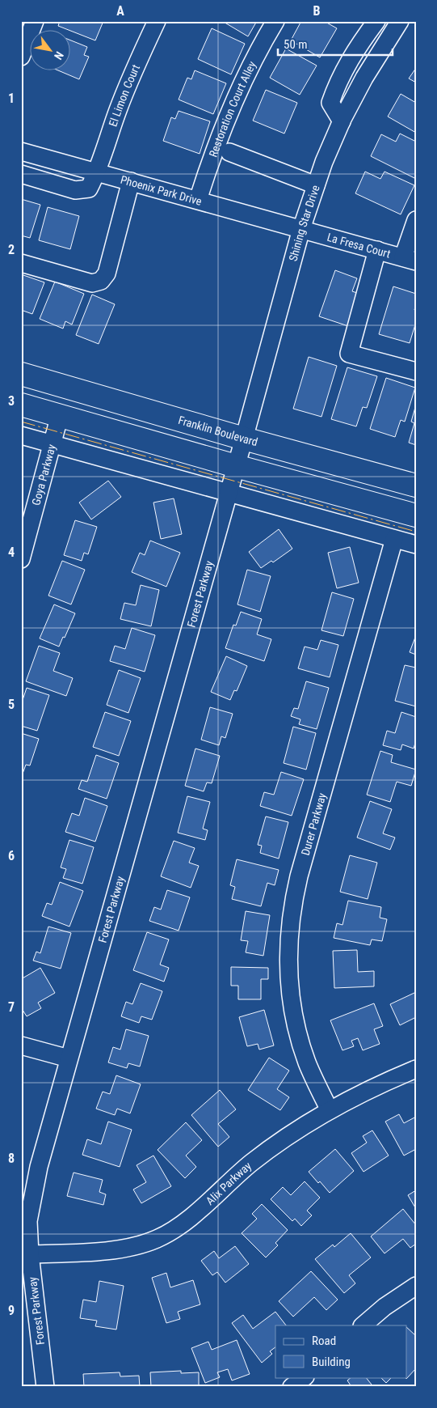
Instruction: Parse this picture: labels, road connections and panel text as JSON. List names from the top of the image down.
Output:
{
  "streets": {
    "main road": ["Franklin Boulevard"],
    "street": [
      "El Limon Court",
      "Restoration Court Alley",
      "Phoenix Park Drive",
      "Shining Star Drive",
      "La Fresa Court",
      "Goya Parkway",
      "Forest Parkway",
      "Durer Parkway",
      "Alix Parkway"
    ]
  },
  "crossings": [
    ["El Limon Court", "Phoenix Park Drive"],
    ["Restoration Court Alley", "Phoenix Park Drive"],
    ["Phoenix Park Drive", "Shining Star Drive"],
    ["Phoenix Park Drive", "La Fresa Court"],
    ["Shining Star Drive", "La Fresa Court"],
    ["Shining Star Drive", "Franklin Boulevard"],
    ["Shining Star Drive", "Forest Parkway"],
    ["Franklin Boulevard", "Forest Parkway"],
    ["Forest Parkway", "Alix Parkway"],
    ["Durer Parkway", "Alix Parkway"]
  ],
  "legend": ["Road", "Building"],
  "scale_bar": "50 m",
  "north": "bottom right",
  "grid": {
    "columns": ["A", "B"],
    "rows": [
      "1",
      "2",
      "3",
      "4",
      "5",
      "6",
      "7",
      "8",
      "9"
    ]
  }
}
